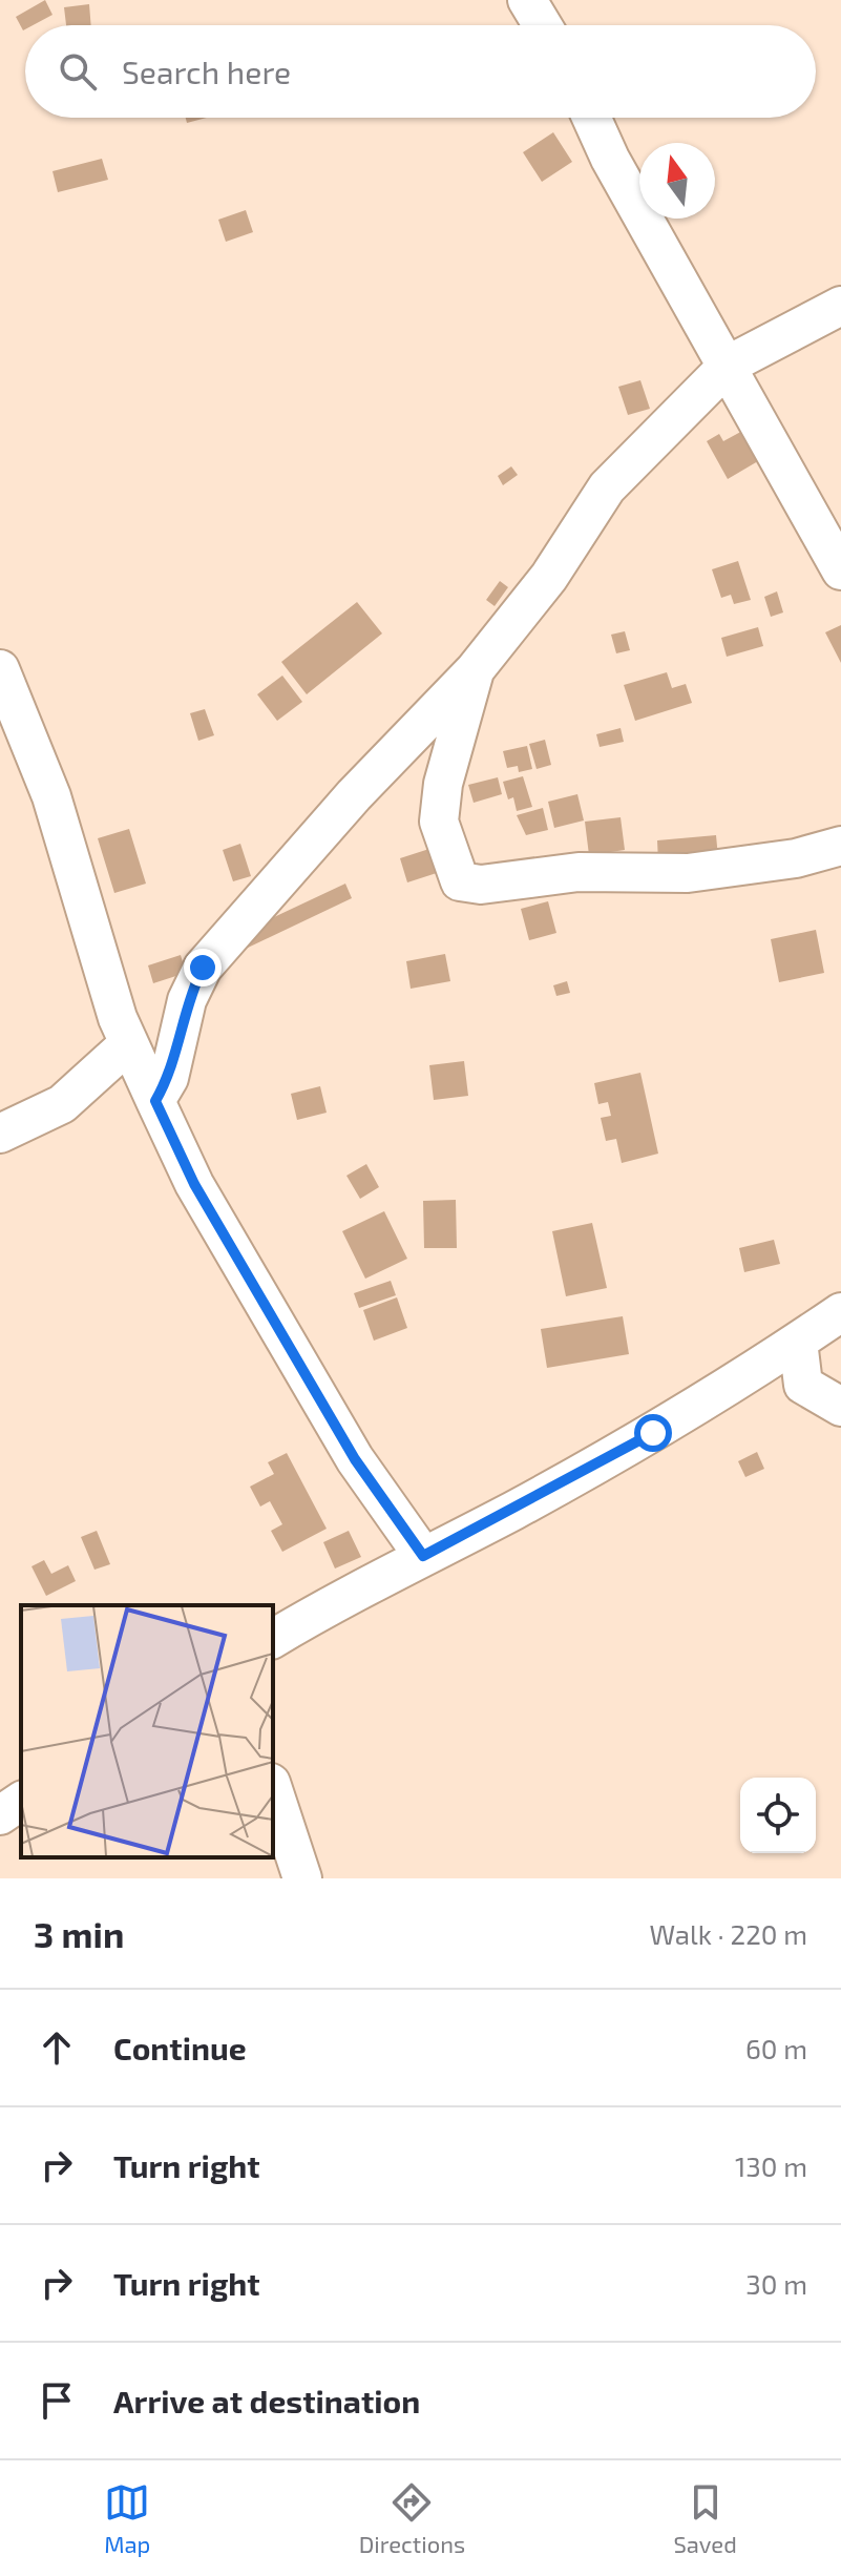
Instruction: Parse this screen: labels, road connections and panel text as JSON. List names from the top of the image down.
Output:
{
  "north": "top",
  "page": {
    "search": "Search here",
    "heading": ["3 min", "Walk · 220 m"],
    "list": [
      ["Continue", "60 m"],
      ["Turn right", "130 m"],
      ["Turn right", "30 m"],
      "Arrive at destination"
    ],
    "nav": ["Map", "Directions", "Saved"]
  }
}
